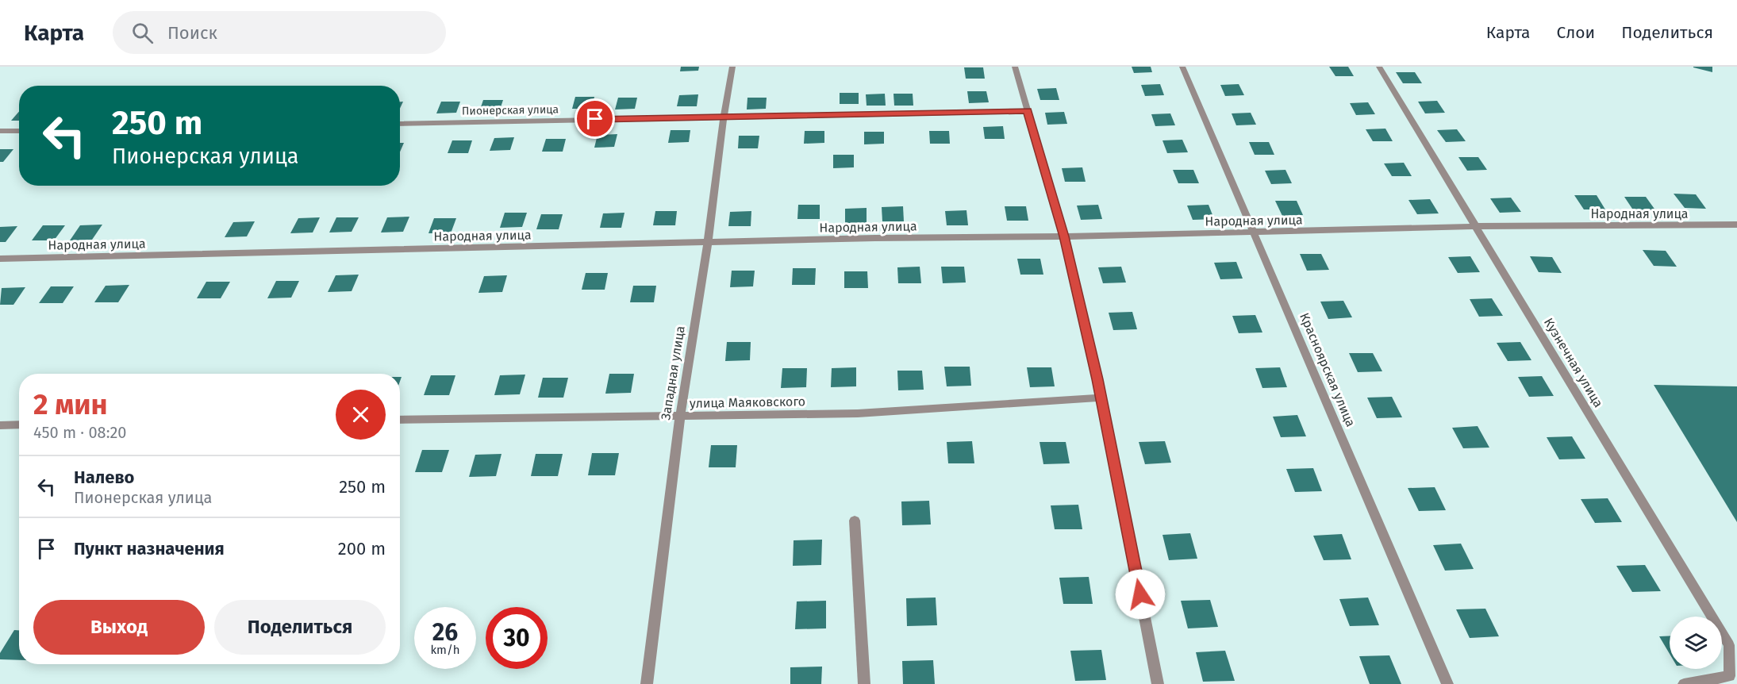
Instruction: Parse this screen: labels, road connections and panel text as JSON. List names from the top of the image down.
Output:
{
  "streets": {
    "street": [
      "Пионерская улица",
      "Народная улица",
      "Кузнечная улица",
      "Красноярская улица",
      "Западная улица",
      "улица Маяковского"
    ]
  },
  "crossings": [
    ["Пионерская улица", "Западная улица"],
    ["Народная улица", "Кузнечная улица"],
    ["Народная улица", "Красноярская улица"],
    ["Народная улица", "Западная улица"],
    ["Западная улица", "улица Маяковского"]
  ],
  "page": {
    "header": "Карта",
    "search": "Поиск",
    "nav": ["Карта", "Слои", "Поделиться"],
    "turn": ["250 m", "Пионерская улица"],
    "heading": ["2 мин", "450 m · 08:20"],
    "list": [
      {
        "name": "Налево",
        "note": "Пионерская улица",
        "value": "250 m"
      },
      {
        "name": "Пункт назначения",
        "value": "200 m"
      }
    ],
    "buttons": ["Выход", "Поделиться"],
    "speed": "26 km/h",
    "limit": "30"
  }
}
